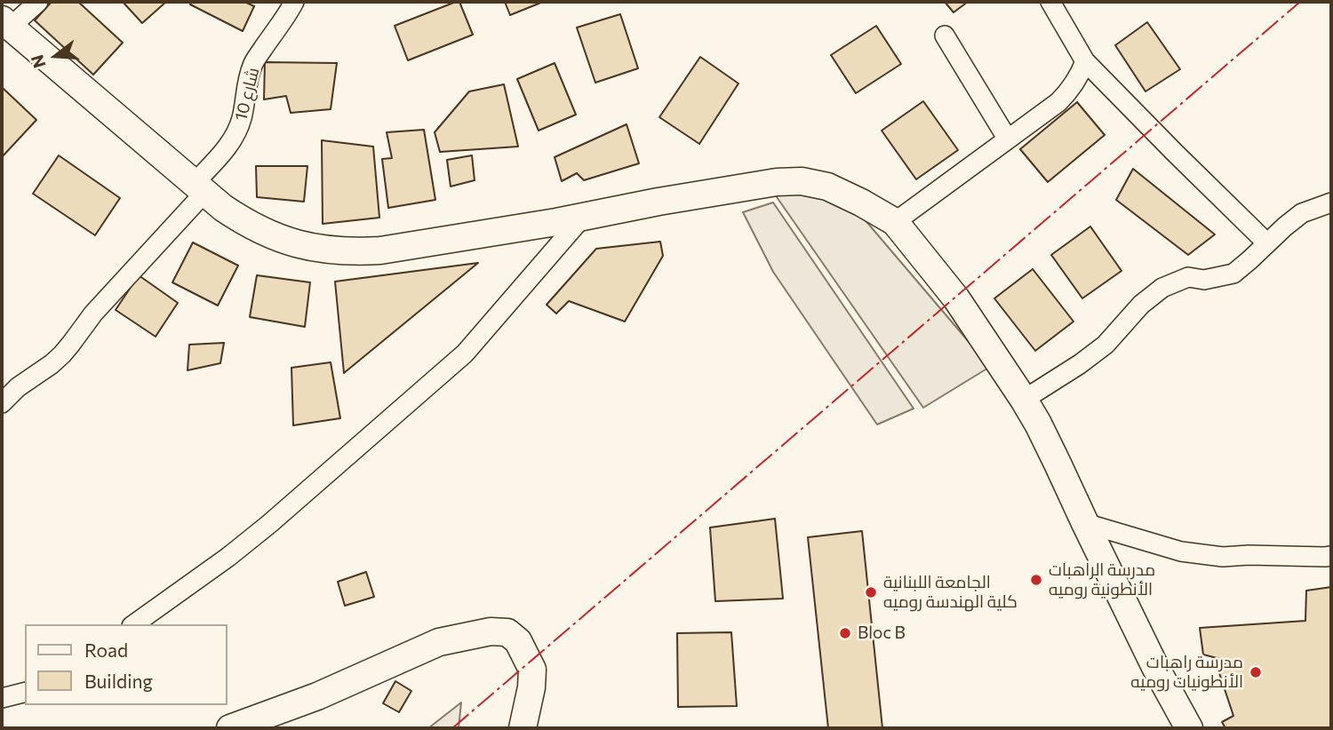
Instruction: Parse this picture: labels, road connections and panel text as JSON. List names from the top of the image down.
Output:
{
  "streets": {
    "street": ["شارع 10"]
  },
  "places": [
    "مدرسة الراهبات الأنطونية روميه",
    "الجامعة اللبنانية كلية الهندسة روميه",
    "Bloc B",
    "مدرسة راهبات الأنطونيات روميه"
  ],
  "legend": ["Road", "Building"],
  "north": "left"
}
